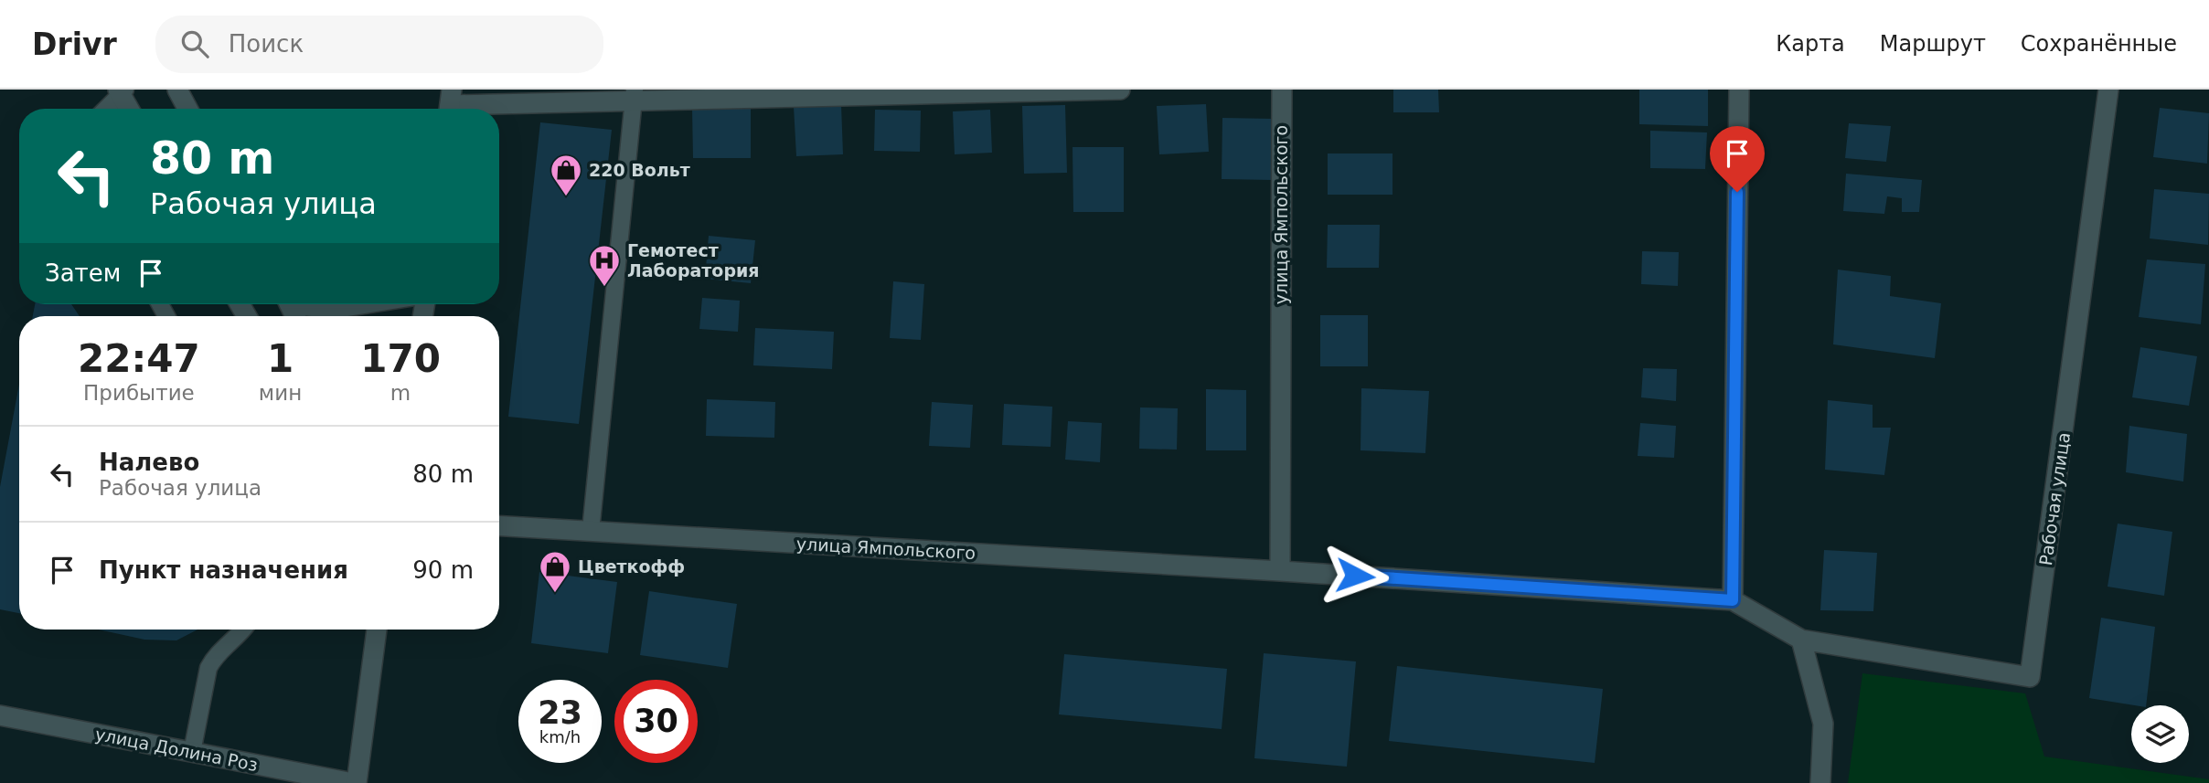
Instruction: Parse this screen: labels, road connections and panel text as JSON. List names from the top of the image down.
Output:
{
  "streets": {
    "street": ["улица Ямпольского", "Рабочая улица", "улица Долина Роз"]
  },
  "places": {
    "shop": ["220 Вольт", "Цветкофф"],
    "hospital": ["Гемотест Лаборатория"]
  },
  "page": {
    "header": "Drivr",
    "search": "Поиск",
    "nav": ["Карта", "Маршрут", "Сохранённые"],
    "turn": ["80 m", "Рабочая улица"],
    "then": "Затем",
    "eta": [
      "22:47",
      "Прибытие",
      "1",
      "мин",
      "170",
      "m"
    ],
    "list": [
      {
        "name": "Налево",
        "note": "Рабочая улица",
        "value": "80 m"
      },
      {
        "name": "Пункт назначения",
        "value": "90 m"
      }
    ],
    "speed": "23 km/h",
    "limit": "30"
  }
}
